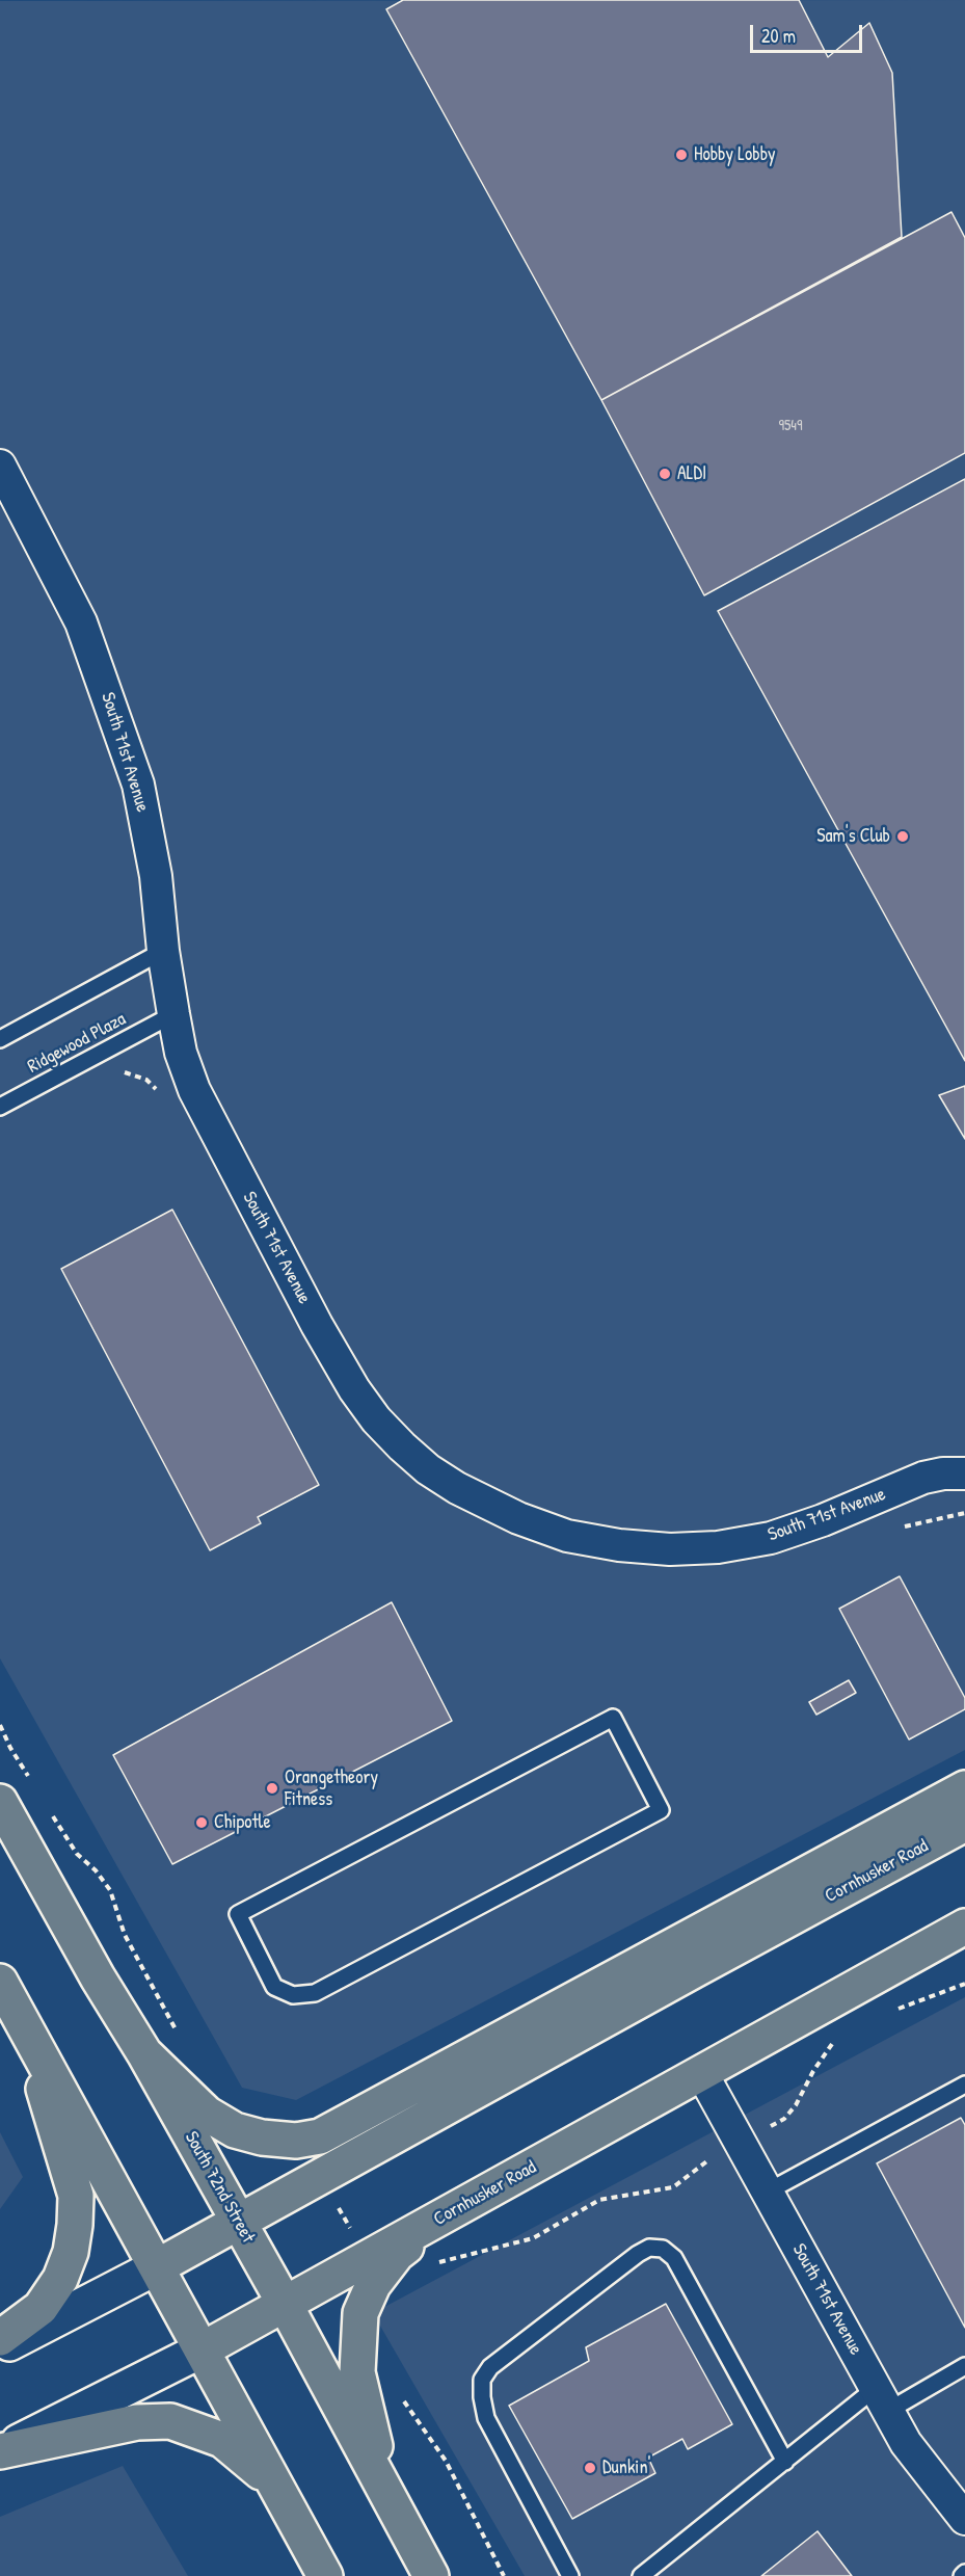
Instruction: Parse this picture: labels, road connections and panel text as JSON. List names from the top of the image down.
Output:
{
  "streets": {
    "main road": ["Cornhusker Road", "South 72nd Street"],
    "street": ["South 71st Avenue"],
    "lane": ["Ridgewood Plaza"]
  },
  "crossings": [
    ["South 71st Avenue", "Ridgewood Plaza"],
    ["South 71st Avenue", "Cornhusker Road"],
    ["Cornhusker Road", "South 72nd Street"]
  ],
  "places": [
    "Hobby Lobby",
    "ALDI",
    "Sam's Club",
    "Orangetheory Fitness",
    "Chipotle",
    "Dunkin'"
  ],
  "house_numbers": ["9549"],
  "scale_bar": "20 m"
}
